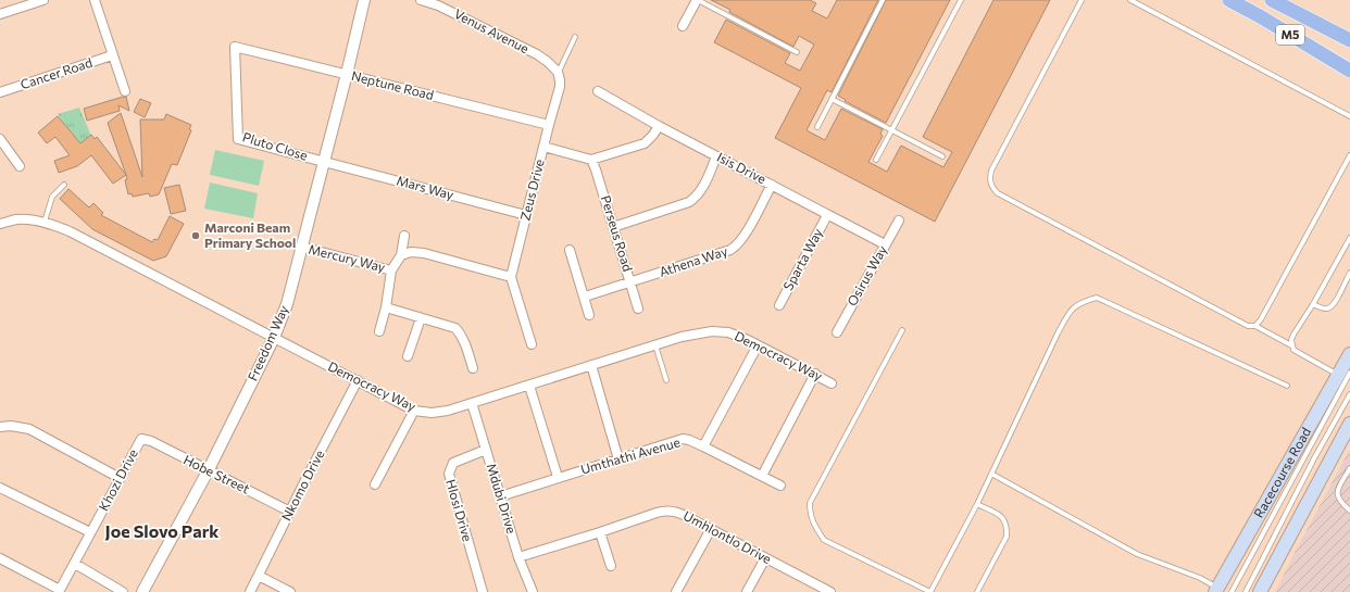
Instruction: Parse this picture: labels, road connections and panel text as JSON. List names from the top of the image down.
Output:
{
  "streets": {
    "main road": ["M5", "Racecourse Road"],
    "street": [
      "Venus Avenue",
      "Cancer Road",
      "Neptune Road",
      "Pluto Close",
      "Isis Drive",
      "Mars Way",
      "Zeus Drive",
      "Perseus Road",
      "Mercury Way",
      "Sparta Way",
      "Athena Way",
      "Osirus Way",
      "Freedom Way",
      "Democracy Way",
      "Umthathi Avenue",
      "Hobe Street",
      "Khozi Drive",
      "Nkomo Drive",
      "Mdubi Drive",
      "Hlosi Drive",
      "Umhlontlo Drive"
    ]
  },
  "crossings": [
    ["Venus Avenue", "Zeus Drive"],
    ["Neptune Road", "Pluto Close"],
    ["Neptune Road", "Zeus Drive"],
    ["Neptune Road", "Freedom Way"],
    ["Pluto Close", "Mars Way"],
    ["Pluto Close", "Freedom Way"],
    ["Isis Drive", "Sparta Way"],
    ["Isis Drive", "Athena Way"],
    ["Isis Drive", "Osirus Way"],
    ["Mars Way", "Zeus Drive"],
    ["Mars Way", "Freedom Way"],
    ["Perseus Road", "Athena Way"],
    ["Mercury Way", "Freedom Way"],
    ["Freedom Way", "Democracy Way"],
    ["Freedom Way", "Hobe Street"],
    ["Democracy Way", "Nkomo Drive"],
    ["Democracy Way", "Mdubi Drive"],
    ["Umthathi Avenue", "Mdubi Drive"],
    ["Hobe Street", "Khozi Drive"],
    ["Hobe Street", "Nkomo Drive"],
    ["Mdubi Drive", "Hlosi Drive"],
    ["Mdubi Drive", "Umhlontlo Drive"]
  ],
  "districts": ["Joe Slovo Park"],
  "places": ["Marconi Beam Primary School"]
}
